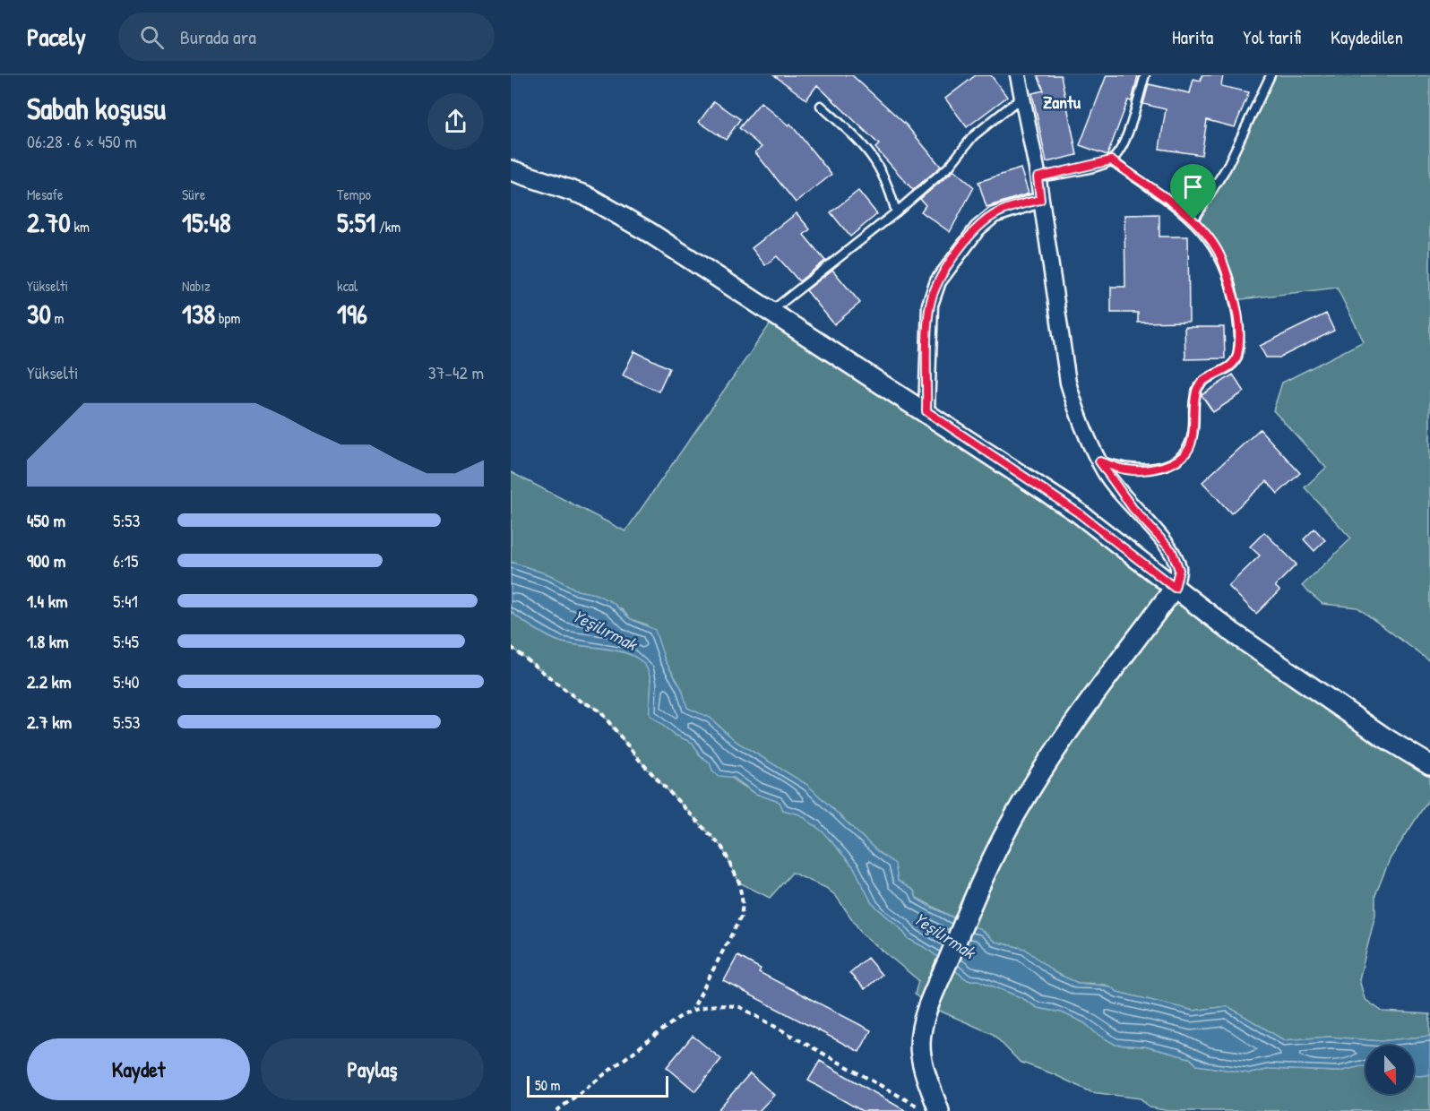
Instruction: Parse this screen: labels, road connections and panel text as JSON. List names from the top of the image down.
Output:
{
  "districts": ["Zantu"],
  "water": ["Yeşilırmak"],
  "scale_bar": "50 m",
  "north": "bottom",
  "page": {
    "header": "Pacely",
    "search": "Burada ara",
    "nav": ["Harita", "Yol tarifi", "Kaydedilen"],
    "heading": ["Sabah koşusu", "06:28 · 6 × 450 m"],
    "stats": [
      ["Mesafe", "2.70 km"],
      ["Süre", "15:48"],
      ["Tempo", "5:51 /km"],
      ["Yükselti", "30 m"],
      ["Nabız", "138 bpm"],
      ["kcal", "196"]
    ],
    "chart": ["Yükselti", "37–42 m"],
    "list": [
      {
        "name": "450 m",
        "note": "5:53"
      },
      {
        "name": "900 m",
        "note": "6:15"
      },
      {
        "name": "1.4 km",
        "note": "5:41"
      },
      {
        "name": "1.8 km",
        "note": "5:45"
      },
      {
        "name": "2.2 km",
        "note": "5:40"
      },
      {
        "name": "2.7 km",
        "note": "5:53"
      }
    ],
    "buttons": ["Kaydet", "Paylaş"],
    "scale": "50 m"
  }
}
